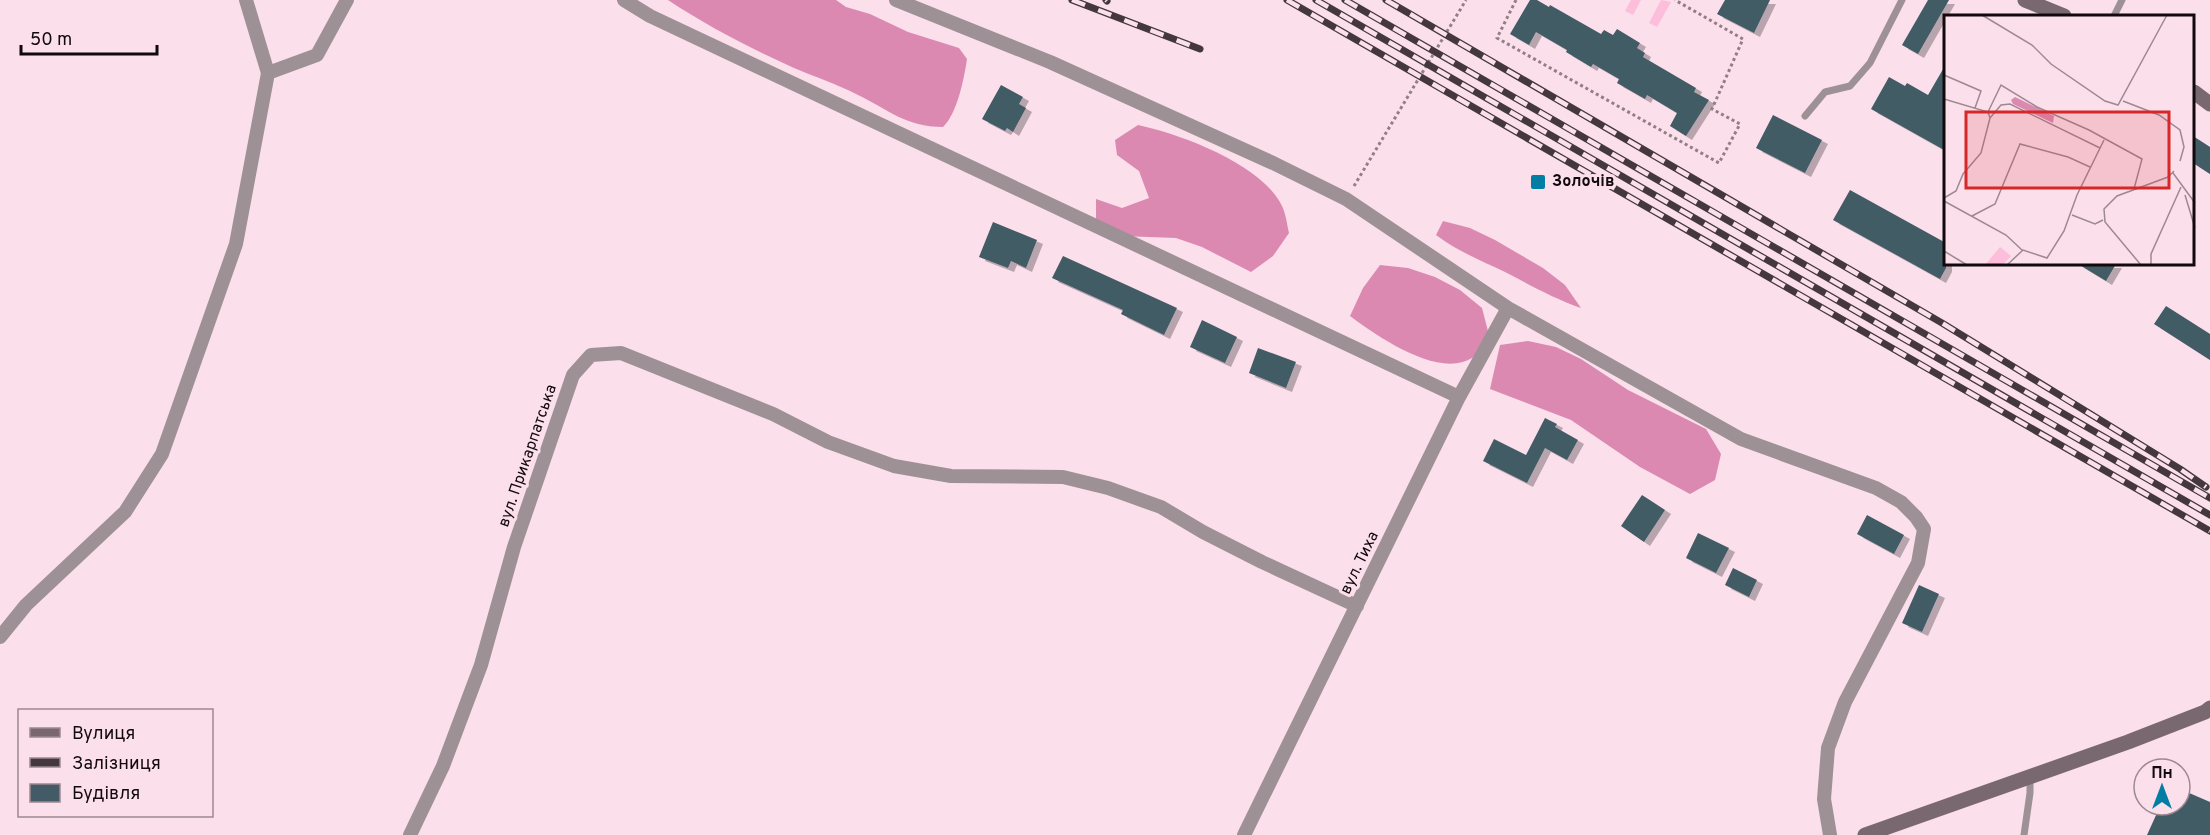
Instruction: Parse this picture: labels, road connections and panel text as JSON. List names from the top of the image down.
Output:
{
  "streets": {
    "street": ["вул. Прикарпатська", "вул. Тиха"]
  },
  "crossings": [
    ["вул. Прикарпатська", "вул. Тиха"]
  ],
  "places": {
    "transit": ["Золочів"]
  },
  "legend": ["Вулиця", "Залізниця", "Будівля"],
  "scale_bar": "50 m",
  "north": "top"
}
